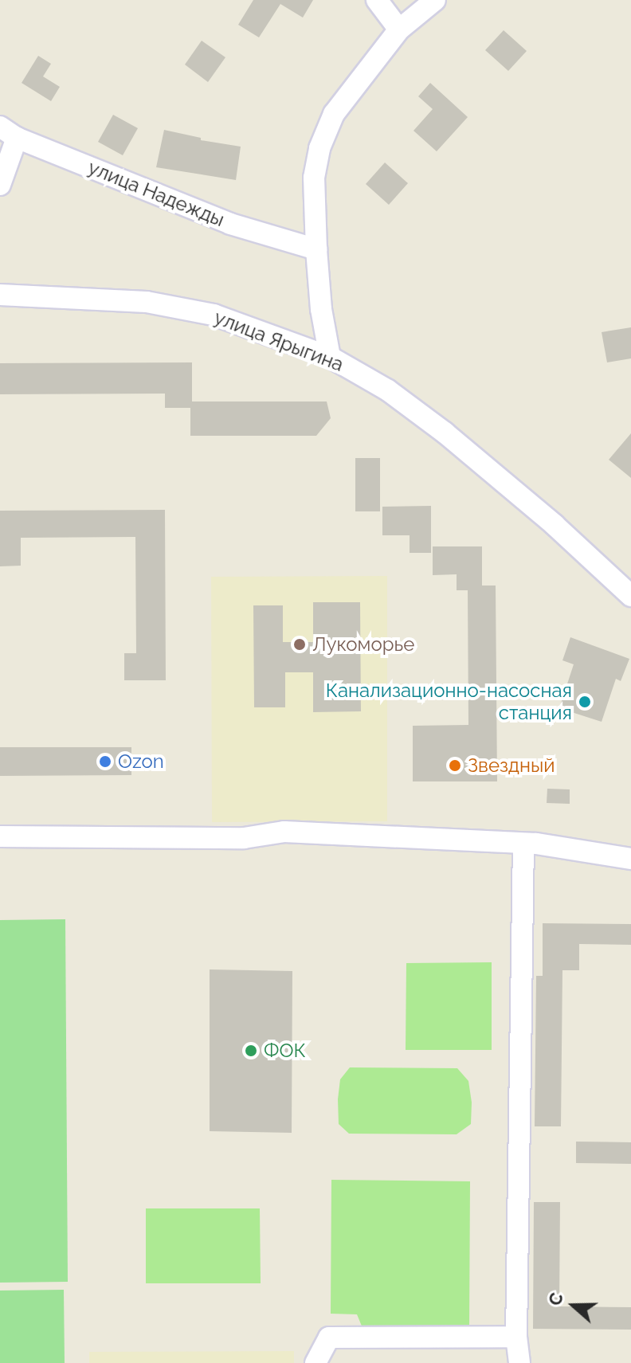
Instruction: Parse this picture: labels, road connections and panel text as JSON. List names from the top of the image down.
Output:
{
  "streets": {
    "street": ["улица Надежды", "улица Ярыгина"]
  },
  "places": [
    "Лукоморье",
    "Канализационно-насосная станция",
    "Ozon",
    "Звездный",
    "ФОК"
  ],
  "north": "left"
}
